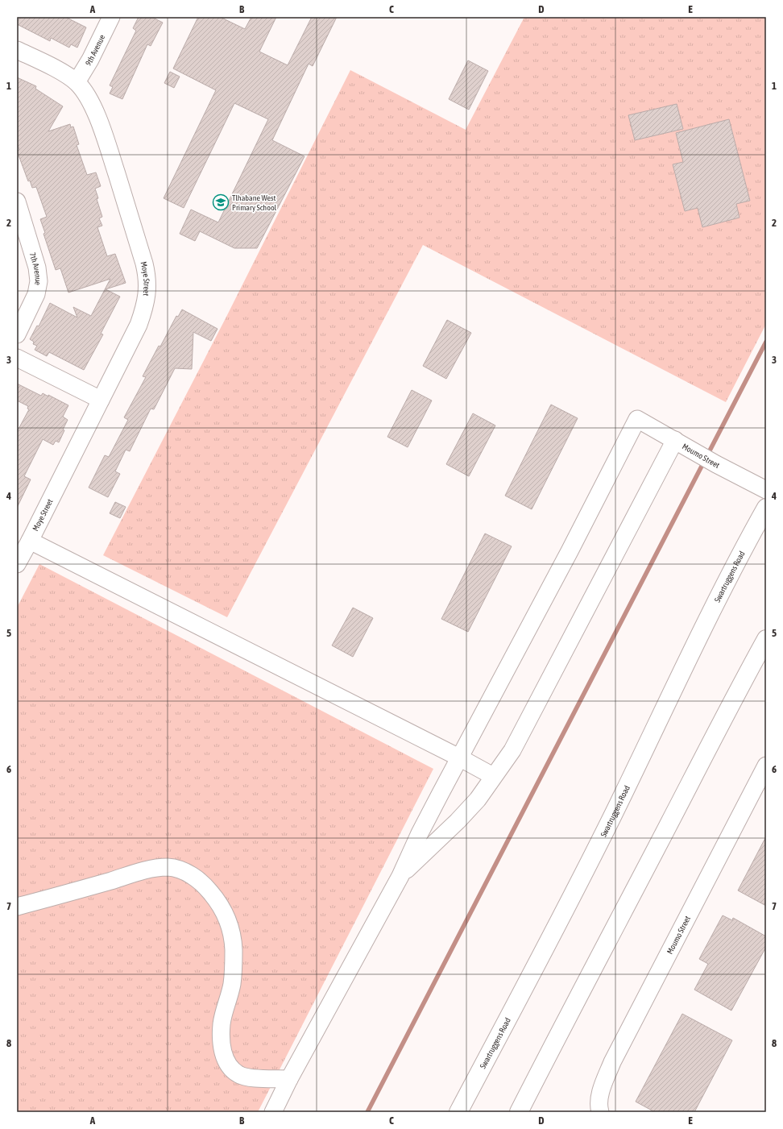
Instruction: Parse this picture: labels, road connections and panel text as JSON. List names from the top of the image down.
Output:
{
  "streets": {
    "main road": ["Swartruggens Road"],
    "street": [
      "9th Avenue",
      "7th Avenue",
      "Moye Street",
      "Moumo Street"
    ]
  },
  "crossings": [
    ["9th Avenue", "Moye Street"]
  ],
  "places": {
    "school or university": ["Tlhabane West Primary School"]
  },
  "grid": {
    "columns": [
      "A",
      "B",
      "C",
      "D",
      "E"
    ],
    "rows": [
      "1",
      "2",
      "3",
      "4",
      "5",
      "6",
      "7",
      "8"
    ]
  }
}
